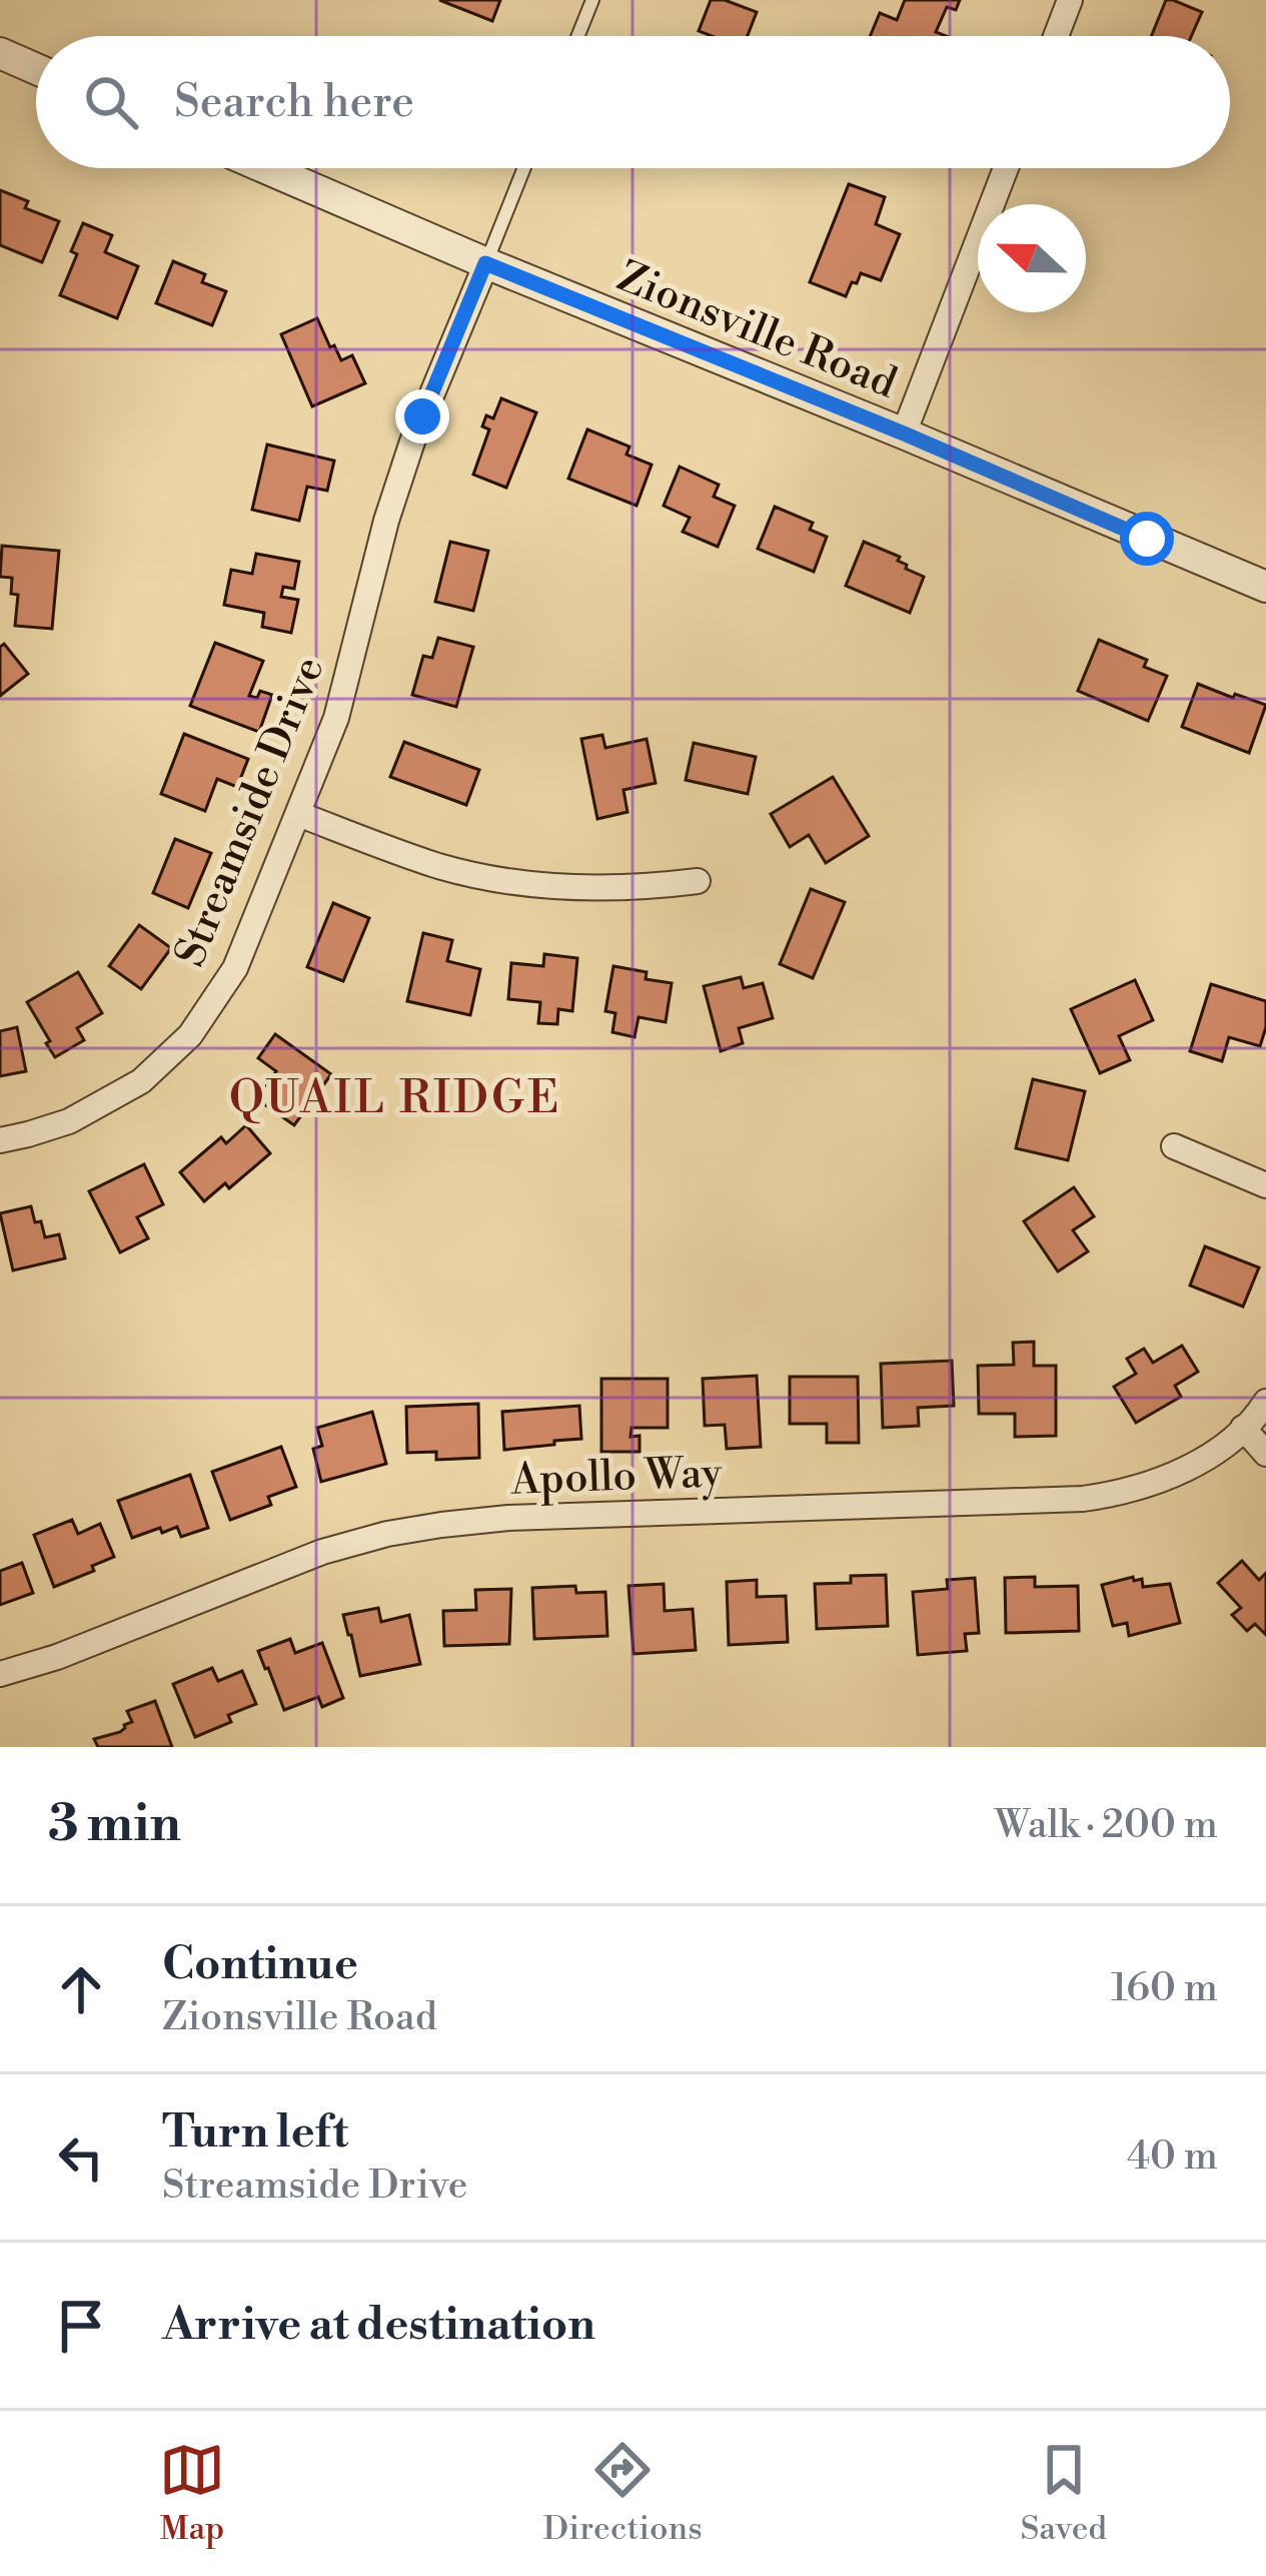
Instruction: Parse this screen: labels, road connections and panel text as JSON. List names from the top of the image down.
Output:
{
  "streets": {
    "street": ["Zionsville Road", "Streamside Drive", "Apollo Way"]
  },
  "crossings": [
    ["Zionsville Road", "Streamside Drive"]
  ],
  "districts": ["QUAIL RIDGE"],
  "north": "left",
  "page": {
    "search": "Search here",
    "heading": ["3 min", "Walk · 200 m"],
    "list": [
      ["Continue", "Zionsville Road", "160 m"],
      ["Turn left", "Streamside Drive", "40 m"],
      "Arrive at destination"
    ],
    "nav": ["Map", "Directions", "Saved"]
  }
}
